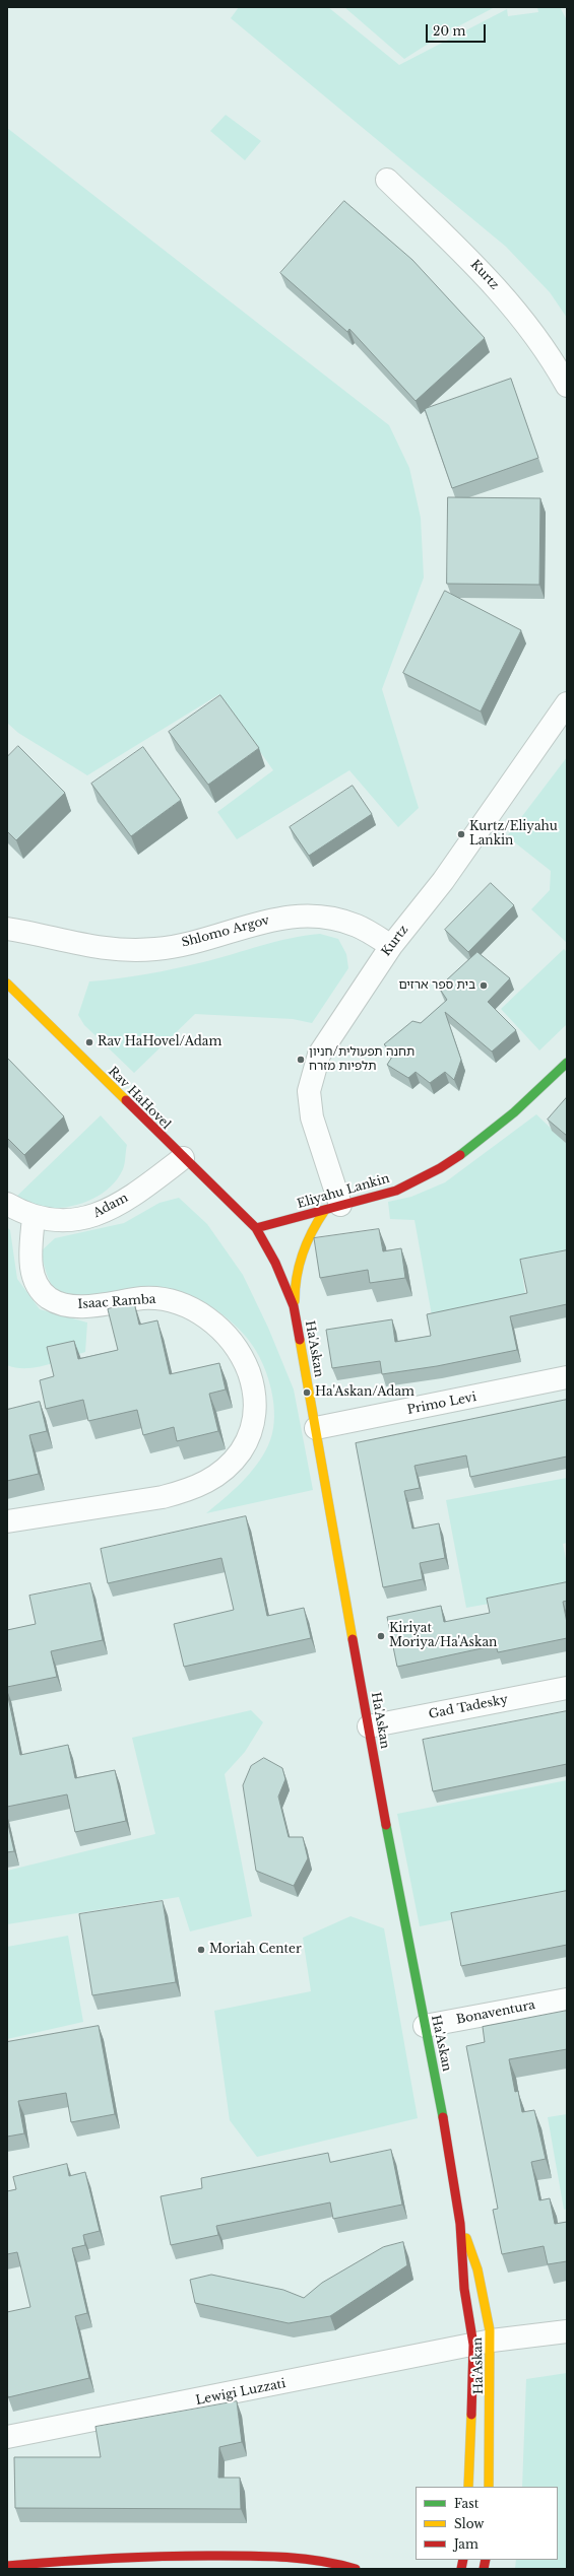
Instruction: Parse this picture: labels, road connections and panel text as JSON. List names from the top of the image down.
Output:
{
  "streets": {
    "street": [
      "Kurtz",
      "Shlomo Argov",
      "Rav HaHovel",
      "Eliyahu Lankin",
      "Adam",
      "Isaac Ramba",
      "Ha'Askan",
      "Primo Levi",
      "Gad Tadesky",
      "Bonaventura",
      "Lewigi Luzzati"
    ]
  },
  "crossings": [
    ["Kurtz", "Shlomo Argov"],
    ["Kurtz", "Eliyahu Lankin"],
    ["Rav HaHovel", "Eliyahu Lankin"],
    ["Rav HaHovel", "Adam"],
    ["Rav HaHovel", "Ha'Askan"],
    ["Eliyahu Lankin", "Ha'Askan"],
    ["Adam", "Isaac Ramba"],
    ["Ha'Askan", "Primo Levi"],
    ["Ha'Askan", "Gad Tadesky"],
    ["Ha'Askan", "Bonaventura"],
    ["Ha'Askan", "Lewigi Luzzati"]
  ],
  "places": [
    "Kurtz/Eliyahu Lankin",
    "בית ספר ארזים",
    "Rav HaHovel/Adam",
    "תחנה תפעולית/חניון תלפיות מזרח",
    "Ha'Askan/Adam",
    "Kiriyat Moriya/Ha'Askan",
    "Moriah Center"
  ],
  "legend": ["Fast", "Slow", "Jam"],
  "scale_bar": "20 m"
}
